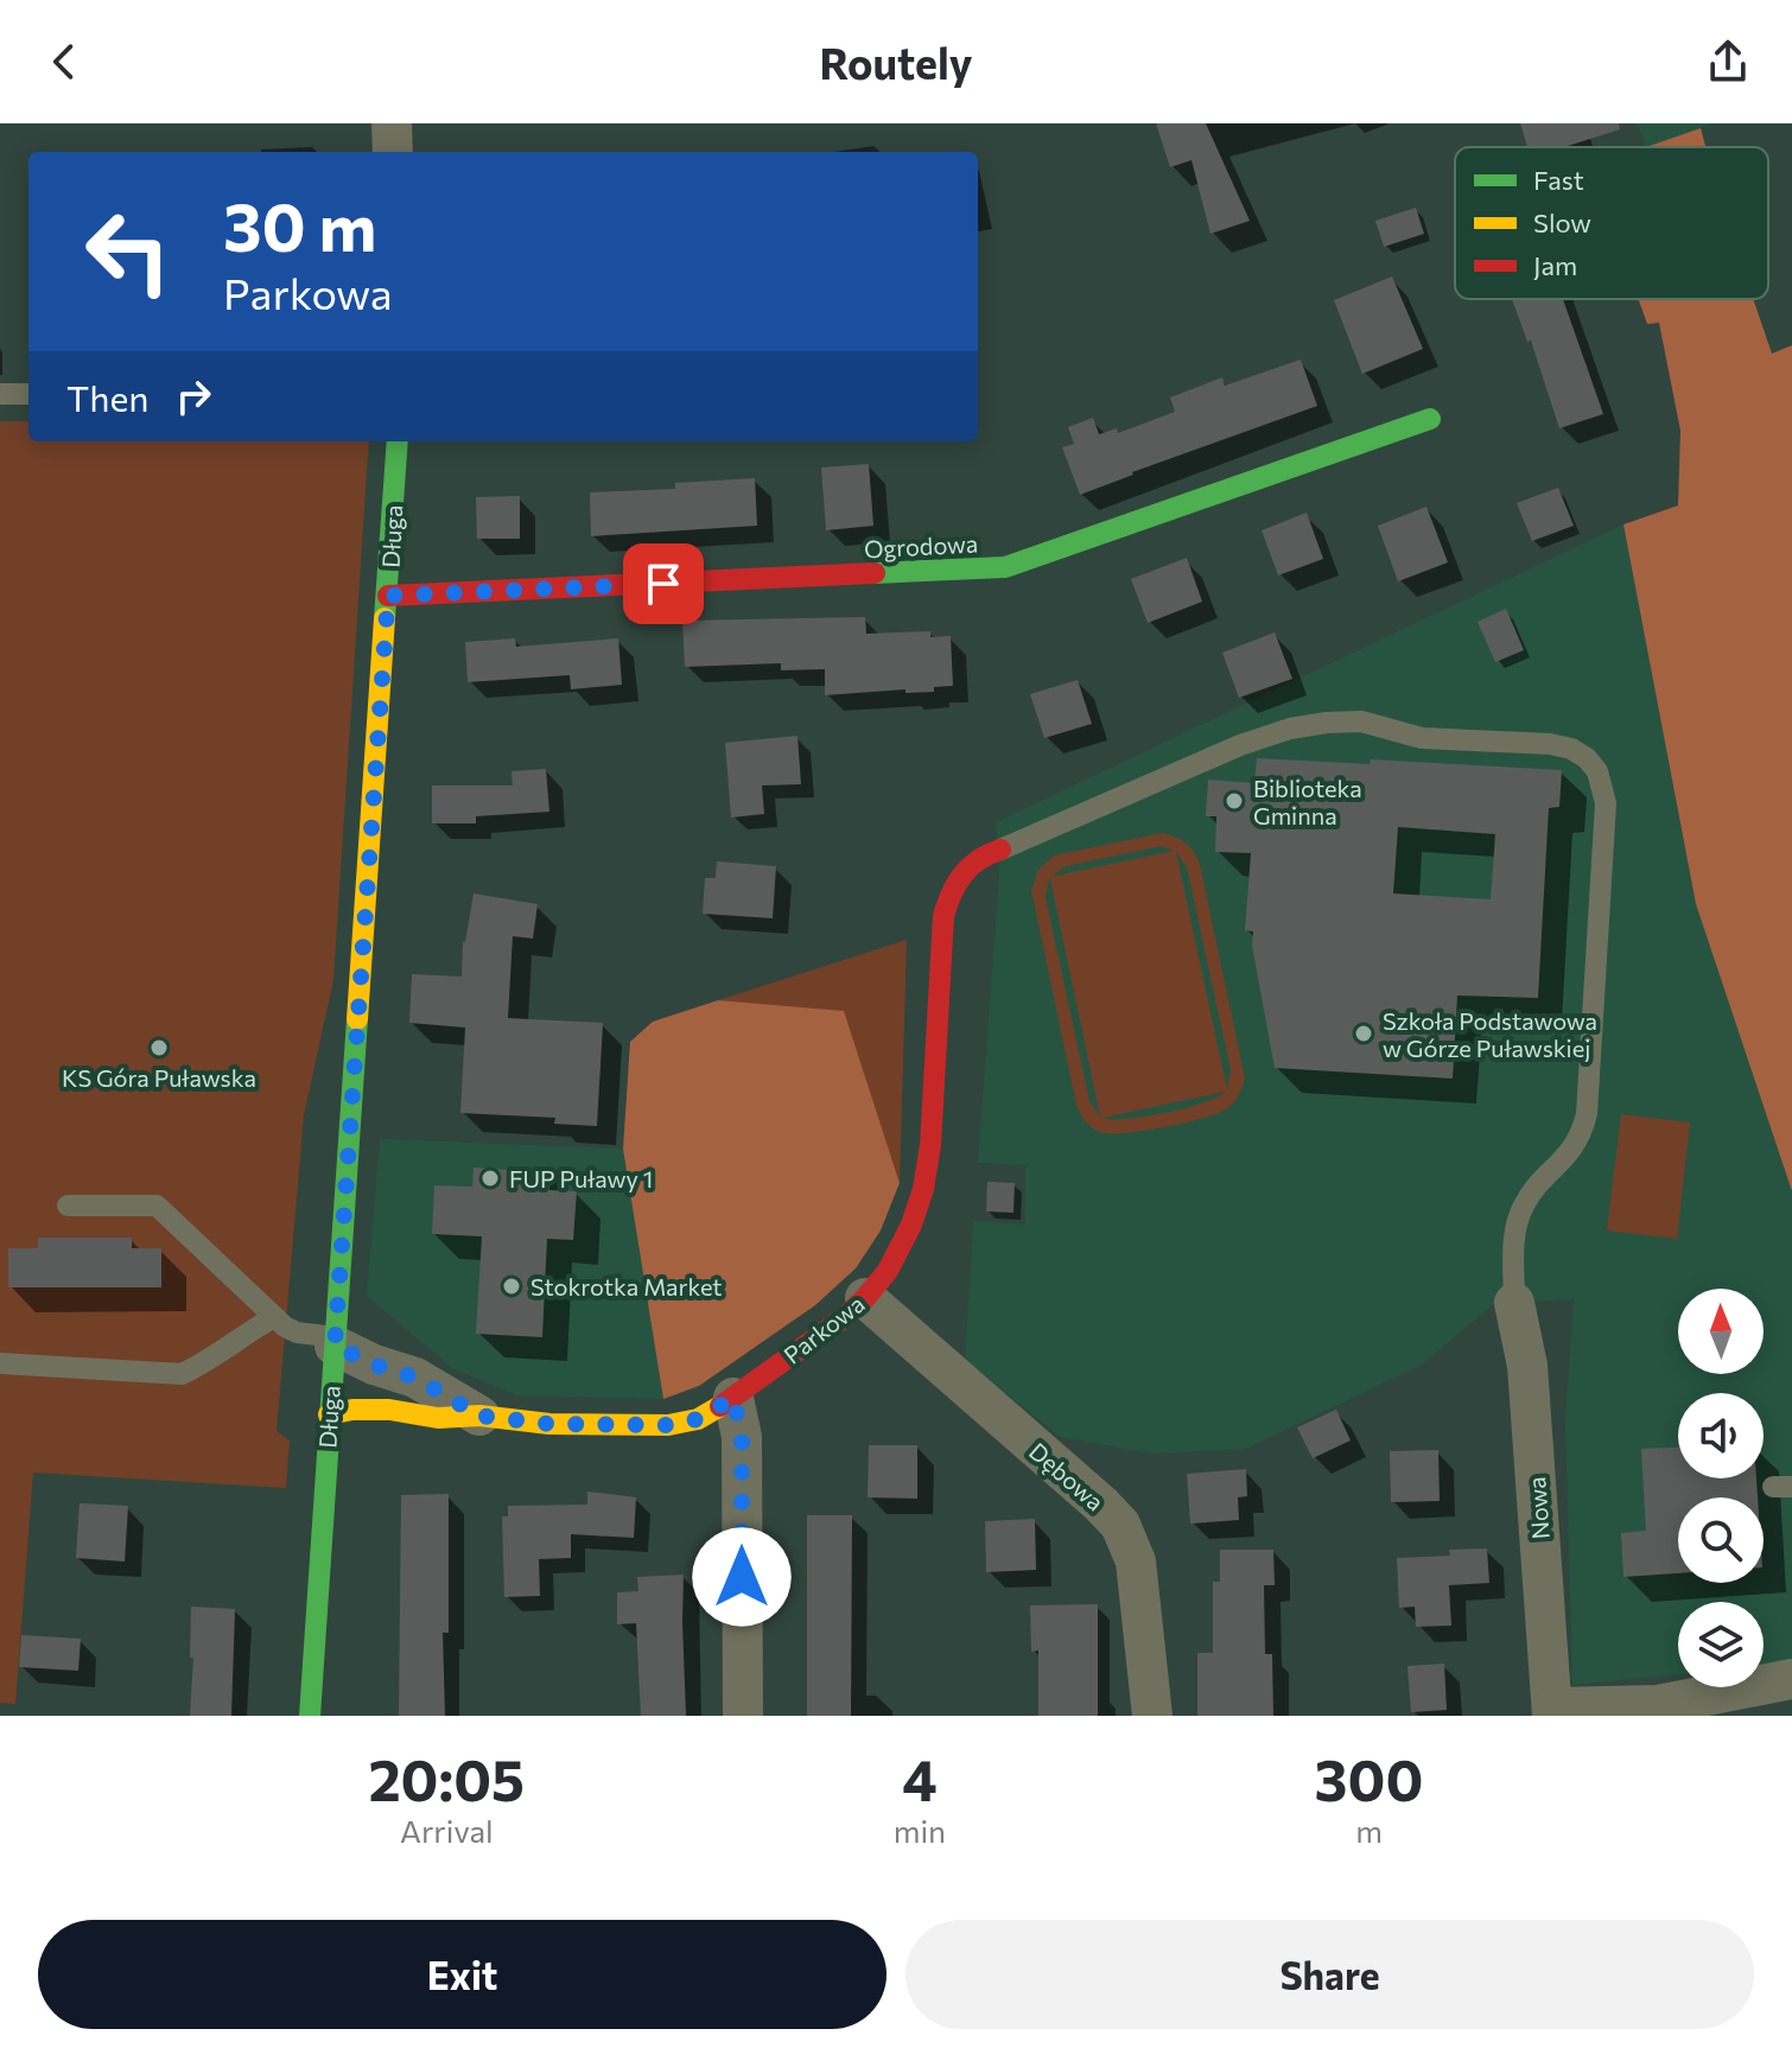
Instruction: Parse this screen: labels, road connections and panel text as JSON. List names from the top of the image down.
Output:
{
  "streets": {
    "street": [
      "Długa",
      "Ogrodowa",
      "Parkowa",
      "Dębowa",
      "Nowa"
    ]
  },
  "crossings": [
    ["Długa", "Ogrodowa"],
    ["Długa", "Parkowa"],
    ["Parkowa", "Dębowa"]
  ],
  "places": [
    "Biblioteka Gminna",
    "Szkoła Podstawowa w Górze Puławskiej",
    "KS Góra Puławska",
    "FUP Puławy 1",
    "Stokrotka Market"
  ],
  "legend": ["Fast", "Slow", "Jam"],
  "north": "top",
  "page": {
    "header": "Routely",
    "turn": ["30 m", "Parkowa"],
    "then": "Then",
    "eta": [
      "20:05",
      "Arrival",
      "4",
      "min",
      "300",
      "m"
    ],
    "buttons": ["Exit", "Share"]
  }
}
